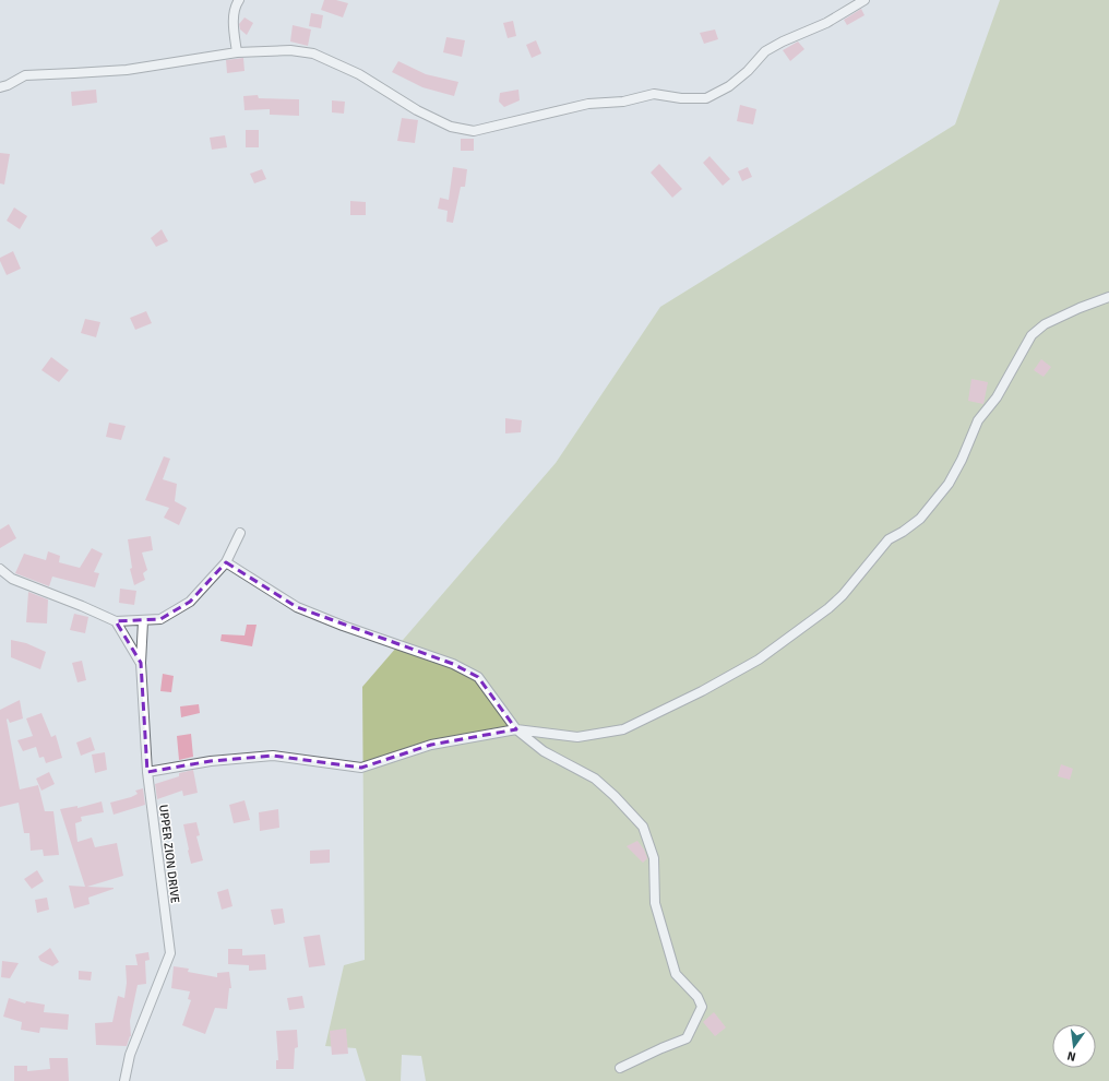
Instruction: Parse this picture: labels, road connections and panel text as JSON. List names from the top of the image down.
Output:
{
  "streets": {
    "street": ["UPPER ZION DRIVE"]
  },
  "north": "bottom"
}
